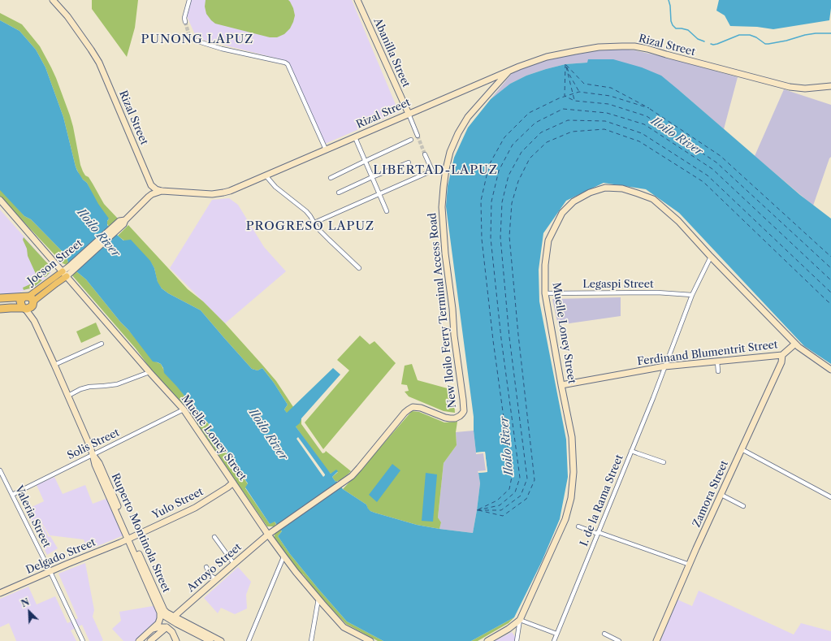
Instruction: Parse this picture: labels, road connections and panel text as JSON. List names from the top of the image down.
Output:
{
  "streets": {
    "main road": [
      "Rizal Street",
      "Abanilla Street",
      "Jocson Street",
      "New Iloilo Ferry Terminal Access Road",
      "Muelle Loney Street",
      "Ferdinand Blumentrit Street",
      "Zamora Street",
      "Yulo Street",
      "Ruperto Montinola Street",
      "Delgado Street",
      "Arroyo Street"
    ],
    "street": [
      "Legaspi Street",
      "Solis Street",
      "I. de la Rama Street",
      "Valeria Street"
    ]
  },
  "crossings": [
    ["Rizal Street", "Abanilla Street"],
    ["Rizal Street", "Jocson Street"],
    ["Rizal Street", "New Iloilo Ferry Terminal Access Road"],
    ["Jocson Street", "Muelle Loney Street"],
    ["Jocson Street", "Ruperto Montinola Street"],
    ["Legaspi Street", "Muelle Loney Street"],
    ["New Iloilo Ferry Terminal Access Road", "Arroyo Street"],
    ["Muelle Loney Street", "Ferdinand Blumentrit Street"],
    ["Muelle Loney Street", "Solis Street"],
    ["Muelle Loney Street", "Yulo Street"],
    ["Muelle Loney Street", "Arroyo Street"],
    ["Ferdinand Blumentrit Street", "Zamora Street"],
    ["Ferdinand Blumentrit Street", "I. de la Rama Street"],
    ["Solis Street", "Valeria Street"],
    ["Solis Street", "Ruperto Montinola Street"],
    ["Yulo Street", "Ruperto Montinola Street"],
    ["Yulo Street", "Delgado Street"],
    ["Valeria Street", "Delgado Street"],
    ["Ruperto Montinola Street", "Delgado Street"],
    ["Ruperto Montinola Street", "Arroyo Street"]
  ],
  "districts": ["PUNONG LAPUZ", "LIBERTAD-LAPUZ", "PROGRESO LAPUZ"],
  "water": ["Iloilo River"],
  "north": "top left"
}
